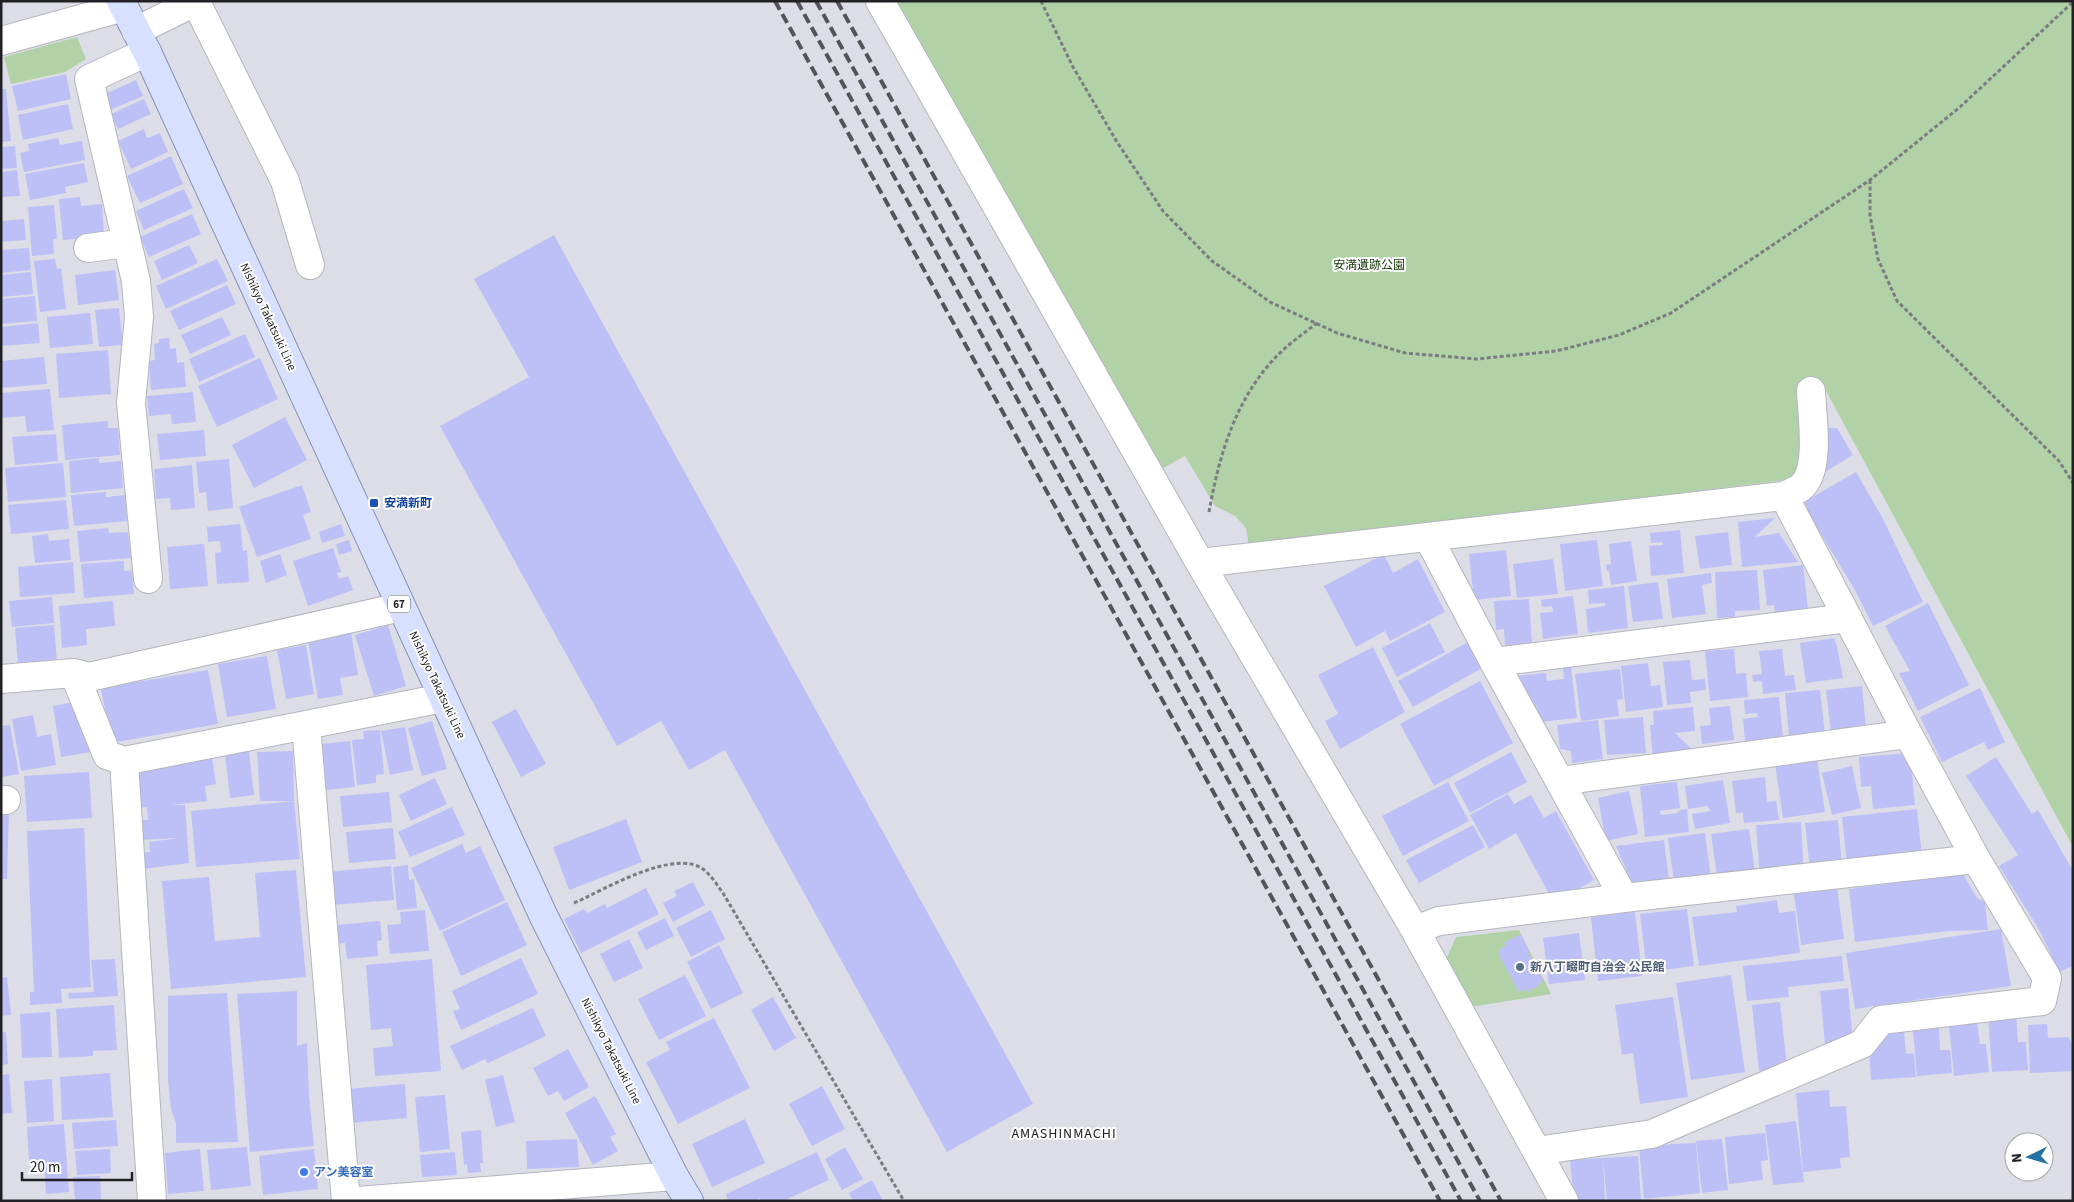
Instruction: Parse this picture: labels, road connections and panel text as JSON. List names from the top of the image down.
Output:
{
  "streets": {
    "main road": ["Nishikyo Takatsuki Line", "67"]
  },
  "districts": ["AMASHINMACHI"],
  "parks": ["安満遺跡公園"],
  "places": {
    "transit": ["安満新町"],
    "other": ["新八丁畷町自治会 公民館", "アン美容室"]
  },
  "scale_bar": "20 m",
  "north": "left"
}
